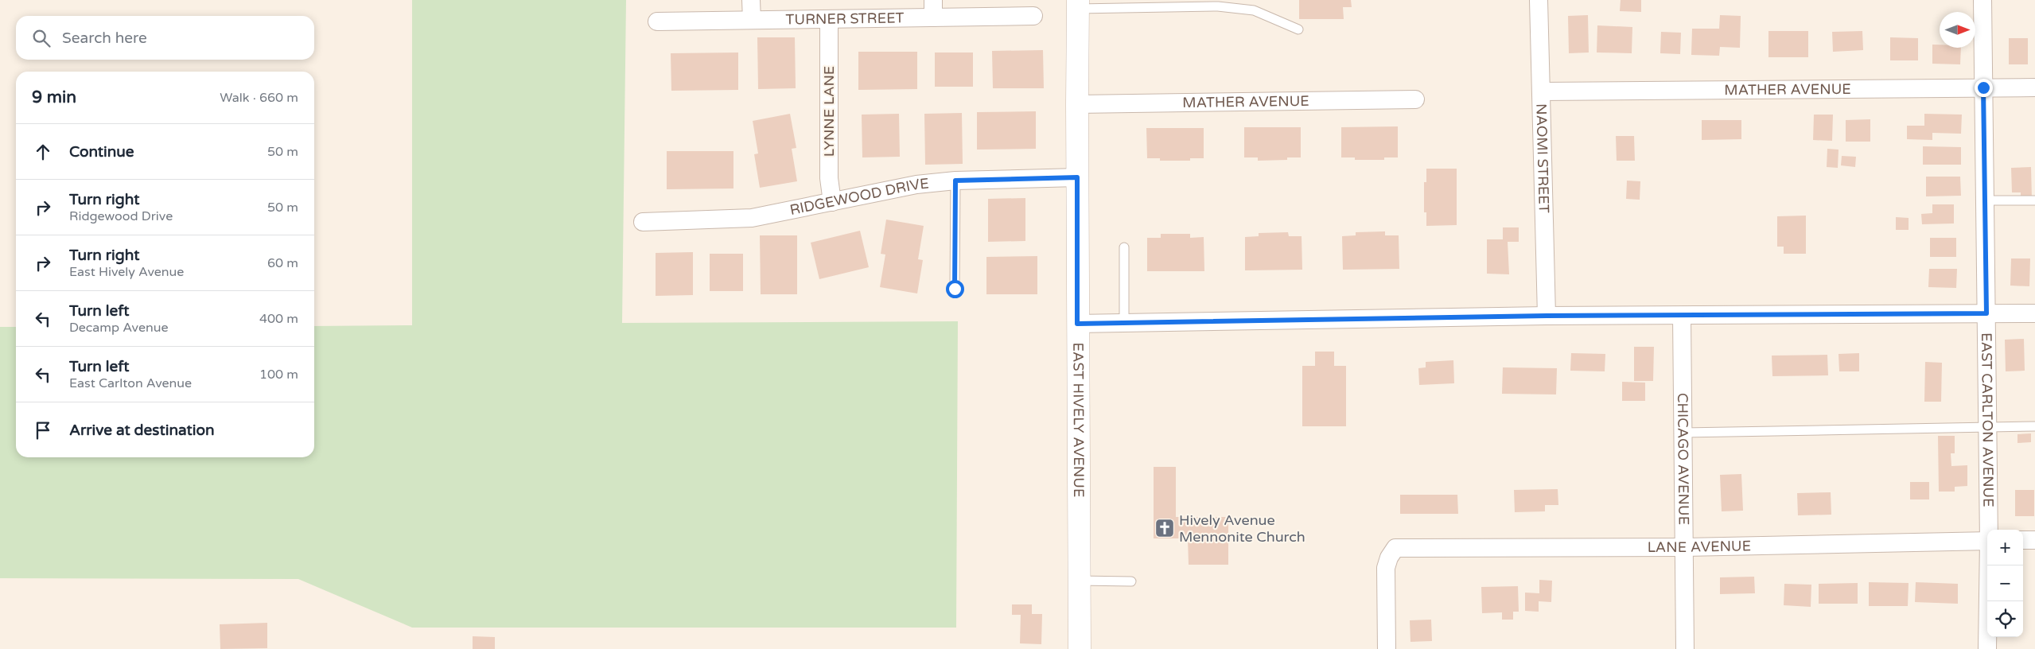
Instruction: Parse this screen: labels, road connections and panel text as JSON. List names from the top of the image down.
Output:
{
  "streets": {
    "street": [
      "TURNER STREET",
      "MATHER AVENUE",
      "LYNNE LANE",
      "NAOMI STREET",
      "RIDGEWOOD DRIVE",
      "EAST HIVELY AVENUE",
      "EAST CARLTON AVENUE",
      "CHICAGO AVENUE",
      "LANE AVENUE"
    ]
  },
  "crossings": [
    ["TURNER STREET", "LYNNE LANE"],
    ["MATHER AVENUE", "NAOMI STREET"],
    ["MATHER AVENUE", "EAST HIVELY AVENUE"],
    ["MATHER AVENUE", "EAST CARLTON AVENUE"],
    ["LYNNE LANE", "RIDGEWOOD DRIVE"],
    ["RIDGEWOOD DRIVE", "EAST HIVELY AVENUE"],
    ["CHICAGO AVENUE", "LANE AVENUE"]
  ],
  "places": {
    "church": ["Hively Avenue Mennonite Church"]
  },
  "north": "right",
  "page": {
    "search": "Search here",
    "heading": ["9 min", "Walk · 660 m"],
    "list": [
      ["Continue", "50 m"],
      ["Turn right", "Ridgewood Drive", "50 m"],
      ["Turn right", "East Hively Avenue", "60 m"],
      ["Turn left", "Decamp Avenue", "400 m"],
      ["Turn left", "East Carlton Avenue", "100 m"],
      "Arrive at destination"
    ],
    "map_buttons": ["+", "−"]
  }
}
